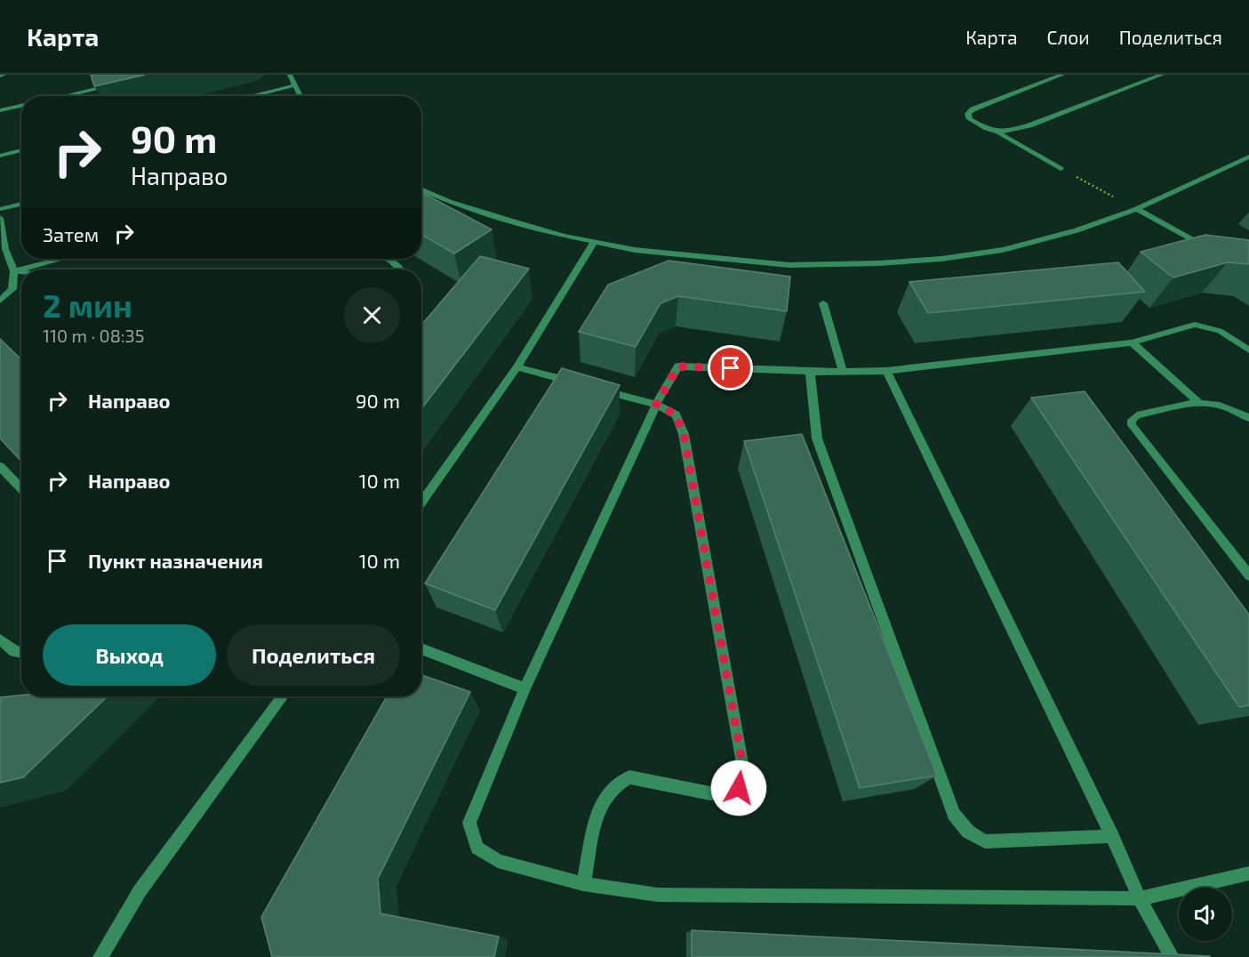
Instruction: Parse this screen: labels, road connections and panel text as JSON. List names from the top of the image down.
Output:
{
  "page": {
    "header": "Карта",
    "nav": ["Карта", "Слои", "Поделиться"],
    "turn": ["90 m", "Направо"],
    "then": "Затем",
    "heading": ["2 мин", "110 m · 08:35"],
    "list": [
      {
        "name": "Направо",
        "value": "90 m"
      },
      {
        "name": "Направо",
        "value": "10 m"
      },
      {
        "name": "Пункт назначения",
        "value": "10 m"
      }
    ],
    "buttons": ["Выход", "Поделиться"]
  }
}
